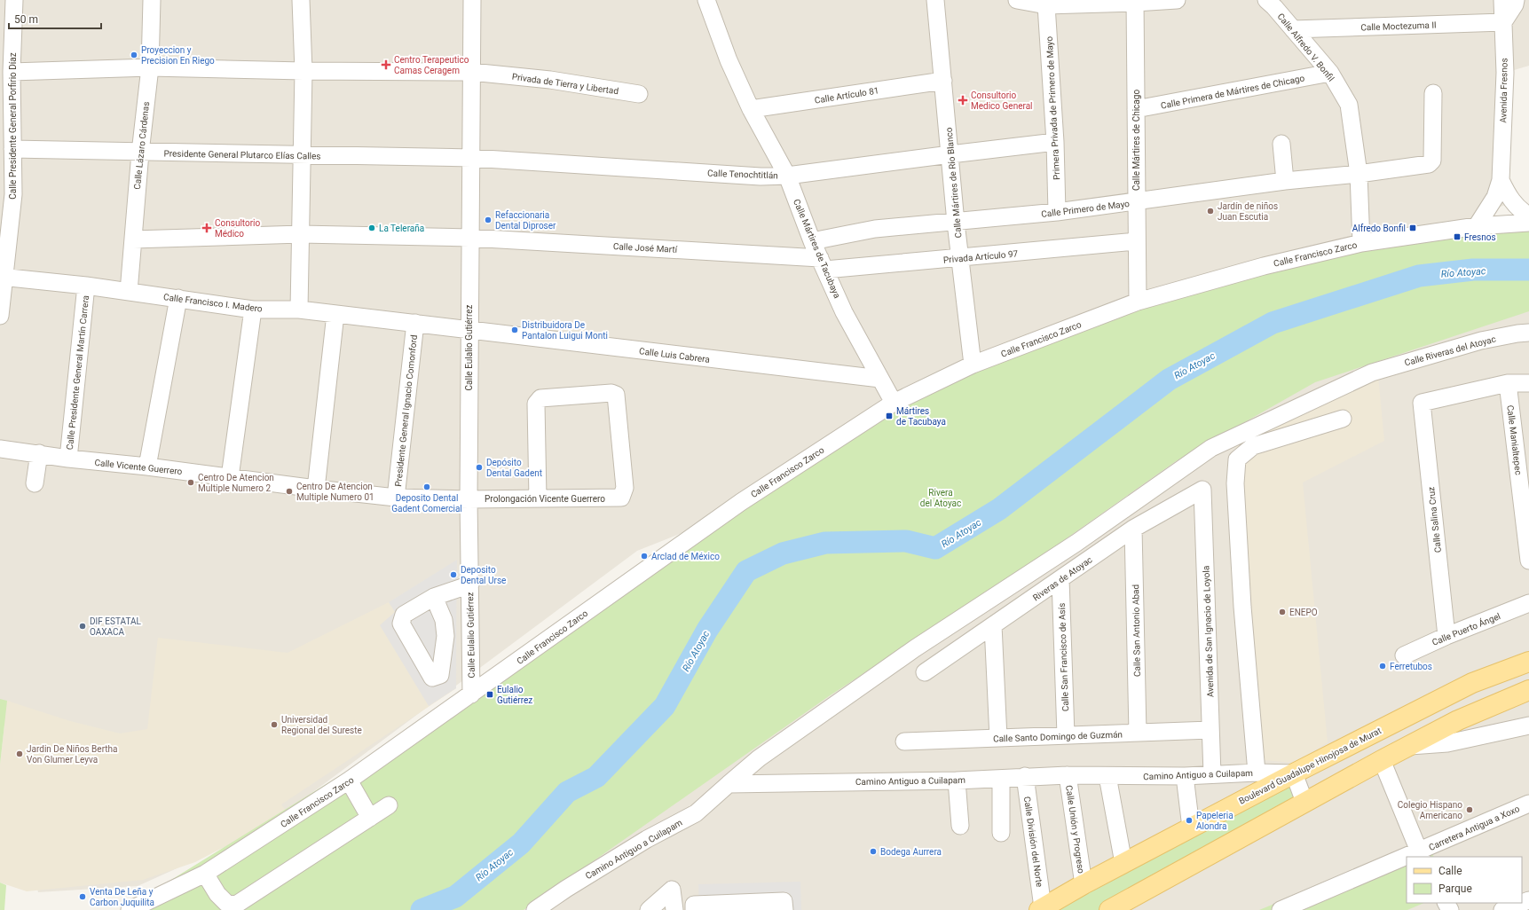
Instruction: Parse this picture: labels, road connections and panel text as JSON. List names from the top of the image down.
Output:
{
  "streets": {
    "main road": ["Boulevard Guadalupe Hinojosa de Murat"],
    "street": [
      "Calle Moctezuma II",
      "Calle Alfredo V. Bonfil",
      "Privada de Tierra y Libertad",
      "Avenida Fresnos",
      "Calle Primera de Mártires de Chicago",
      "Calle Artículo 81",
      "Primera Privada de Primero de Mayo",
      "Calle Presidente General Porfirio Díaz",
      "Calle Mártires de Chicago",
      "Calle Lázaro Cárdenas",
      "Presidente General Plutarco Elías Calles",
      "Calle Tenochtitlán",
      "Calle Mártires de Río Blanco",
      "Calle Primero de Mayo",
      "Calle José Martí",
      "Calle Mártires de Tacubaya",
      "Calle Francisco Zarco",
      "Privada Artículo 97",
      "Calle Francisco I. Madero",
      "Calle Eulalio Gutiérrez",
      "Calle Riveras del Atoyac",
      "Calle Luis Cabrera",
      "Calle Presidente General Martín Carrera",
      "Presidente General Ignacio Comonford",
      "Calle Manialtepec",
      "Calle Vicente Guerrero",
      "Prolongación Vicente Guerrero",
      "Calle Salina Cruz",
      "Riveras de Atoyac",
      "Calle Puerto Ángel",
      "Calle San Antonio Abad",
      "Avenida de San Ignacio de Loyola",
      "Calle San Francisco de Asís",
      "Calle Santo Domingo de Guzmán",
      "Camino Antiguo a Cuilapam",
      "Carretera Antigua a Xoxo",
      "Calle Unión y Progreso",
      "Calle División del Norte"
    ]
  },
  "crossings": [
    ["Calle Moctezuma II", "Calle Alfredo V. Bonfil"],
    ["Calle Moctezuma II", "Avenida Fresnos"],
    ["Calle Alfredo V. Bonfil", "Calle Primera de Mártires de Chicago"],
    ["Calle Alfredo V. Bonfil", "Calle Primero de Mayo"],
    ["Calle Alfredo V. Bonfil", "Calle Francisco Zarco"],
    ["Privada de Tierra y Libertad", "Calle Presidente General Porfirio Díaz"],
    ["Privada de Tierra y Libertad", "Calle Lázaro Cárdenas"],
    ["Privada de Tierra y Libertad", "Calle Eulalio Gutiérrez"],
    ["Avenida Fresnos", "Calle Francisco Zarco"],
    ["Calle Primera de Mártires de Chicago", "Calle Mártires de Chicago"],
    ["Calle Artículo 81", "Calle Mártires de Río Blanco"],
    ["Calle Artículo 81", "Calle Mártires de Tacubaya"],
    ["Primera Privada de Primero de Mayo", "Calle Tenochtitlán"],
    ["Primera Privada de Primero de Mayo", "Calle Primero de Mayo"],
    ["Calle Presidente General Porfirio Díaz", "Presidente General Plutarco Elías Calles"],
    ["Calle Presidente General Porfirio Díaz", "Calle Francisco I. Madero"],
    ["Calle Mártires de Chicago", "Calle Primero de Mayo"],
    ["Calle Mártires de Chicago", "Calle Francisco Zarco"],
    ["Calle Mártires de Chicago", "Privada Artículo 97"],
    ["Calle Lázaro Cárdenas", "Presidente General Plutarco Elías Calles"],
    ["Calle Lázaro Cárdenas", "Calle José Martí"],
    ["Calle Lázaro Cárdenas", "Calle Francisco I. Madero"],
    ["Presidente General Plutarco Elías Calles", "Calle Tenochtitlán"],
    ["Presidente General Plutarco Elías Calles", "Calle Eulalio Gutiérrez"],
    ["Calle Tenochtitlán", "Calle Mártires de Río Blanco"],
    ["Calle Tenochtitlán", "Calle Mártires de Tacubaya"],
    ["Calle Tenochtitlán", "Calle Eulalio Gutiérrez"],
    ["Calle Mártires de Río Blanco", "Calle Primero de Mayo"],
    ["Calle Mártires de Río Blanco", "Calle Francisco Zarco"],
    ["Calle Mártires de Río Blanco", "Privada Artículo 97"],
    ["Calle Primero de Mayo", "Calle Mártires de Tacubaya"],
    ["Calle José Martí", "Calle Mártires de Tacubaya"],
    ["Calle José Martí", "Privada Artículo 97"],
    ["Calle José Martí", "Calle Eulalio Gutiérrez"],
    ["Calle Mártires de Tacubaya", "Calle Francisco Zarco"],
    ["Calle Mártires de Tacubaya", "Privada Artículo 97"],
    ["Calle Mártires de Tacubaya", "Calle Luis Cabrera"],
    ["Calle Francisco Zarco", "Calle Eulalio Gutiérrez"],
    ["Calle Francisco I. Madero", "Calle Eulalio Gutiérrez"],
    ["Calle Francisco I. Madero", "Calle Luis Cabrera"],
    ["Calle Francisco I. Madero", "Calle Presidente General Martín Carrera"],
    ["Calle Francisco I. Madero", "Presidente General Ignacio Comonford"],
    ["Calle Eulalio Gutiérrez", "Calle Luis Cabrera"],
    ["Calle Eulalio Gutiérrez", "Calle Vicente Guerrero"],
    ["Calle Eulalio Gutiérrez", "Prolongación Vicente Guerrero"],
    ["Calle Riveras del Atoyac", "Camino Antiguo a Cuilapam"],
    ["Calle Presidente General Martín Carrera", "Calle Vicente Guerrero"],
    ["Presidente General Ignacio Comonford", "Calle Vicente Guerrero"],
    ["Calle Manialtepec", "Calle Salina Cruz"],
    ["Calle Vicente Guerrero", "Prolongación Vicente Guerrero"],
    ["Calle Salina Cruz", "Calle Puerto Ángel"],
    ["Riveras de Atoyac", "Calle San Antonio Abad"],
    ["Riveras de Atoyac", "Avenida de San Ignacio de Loyola"],
    ["Riveras de Atoyac", "Calle San Francisco de Asís"],
    ["Calle San Antonio Abad", "Calle Santo Domingo de Guzmán"],
    ["Avenida de San Ignacio de Loyola", "Calle Santo Domingo de Guzmán"],
    ["Avenida de San Ignacio de Loyola", "Camino Antiguo a Cuilapam"],
    ["Calle San Francisco de Asís", "Calle Santo Domingo de Guzmán"],
    ["Boulevard Guadalupe Hinojosa de Murat", "Camino Antiguo a Cuilapam"],
    ["Boulevard Guadalupe Hinojosa de Murat", "Calle Unión y Progreso"],
    ["Boulevard Guadalupe Hinojosa de Murat", "Calle División del Norte"],
    ["Camino Antiguo a Cuilapam", "Calle Unión y Progreso"],
    ["Camino Antiguo a Cuilapam", "Calle División del Norte"]
  ],
  "water": ["Río Atoyac"],
  "parks": ["Rivera del Atoyac"],
  "places": {
    "other": [
      "Proyeccion y Precision En Riego",
      "Jardín de niños Juan Escutia",
      "Refaccionaria Dental Diproser",
      "La Teleraña",
      "Distribuidora De Pantalon Luigui Monti",
      "Depósito Dental Gadent",
      "Centro De Atencion Multiple Numero 2",
      "Deposito Dental Gadent Comercial",
      "Centro De Atencion Multiple Numero 01",
      "Arclad de México",
      "Deposito Dental Urse",
      "ENEPO",
      "DIF ESTATAL OAXACA",
      "Ferretubos",
      "Universidad Regional del Sureste",
      "Jardin De Niños Bertha Von Glumer Leyva",
      "Colegio Hispano Americano",
      "Papeleria Alondra",
      "Bodega Aurrera",
      "Venta De Leña y Carbon Juquilita"
    ],
    "health": ["Centro Terapeutico Camas Ceragem", "Consultorio Medico General", "Consultorio Médico"],
    "transit": [
      "Alfredo Bonfil",
      "Fresnos",
      "Mártires de Tacubaya",
      "Eulalio Gutiérrez"
    ]
  },
  "legend": ["Calle", "Parque"],
  "scale_bar": "50 m"
}
